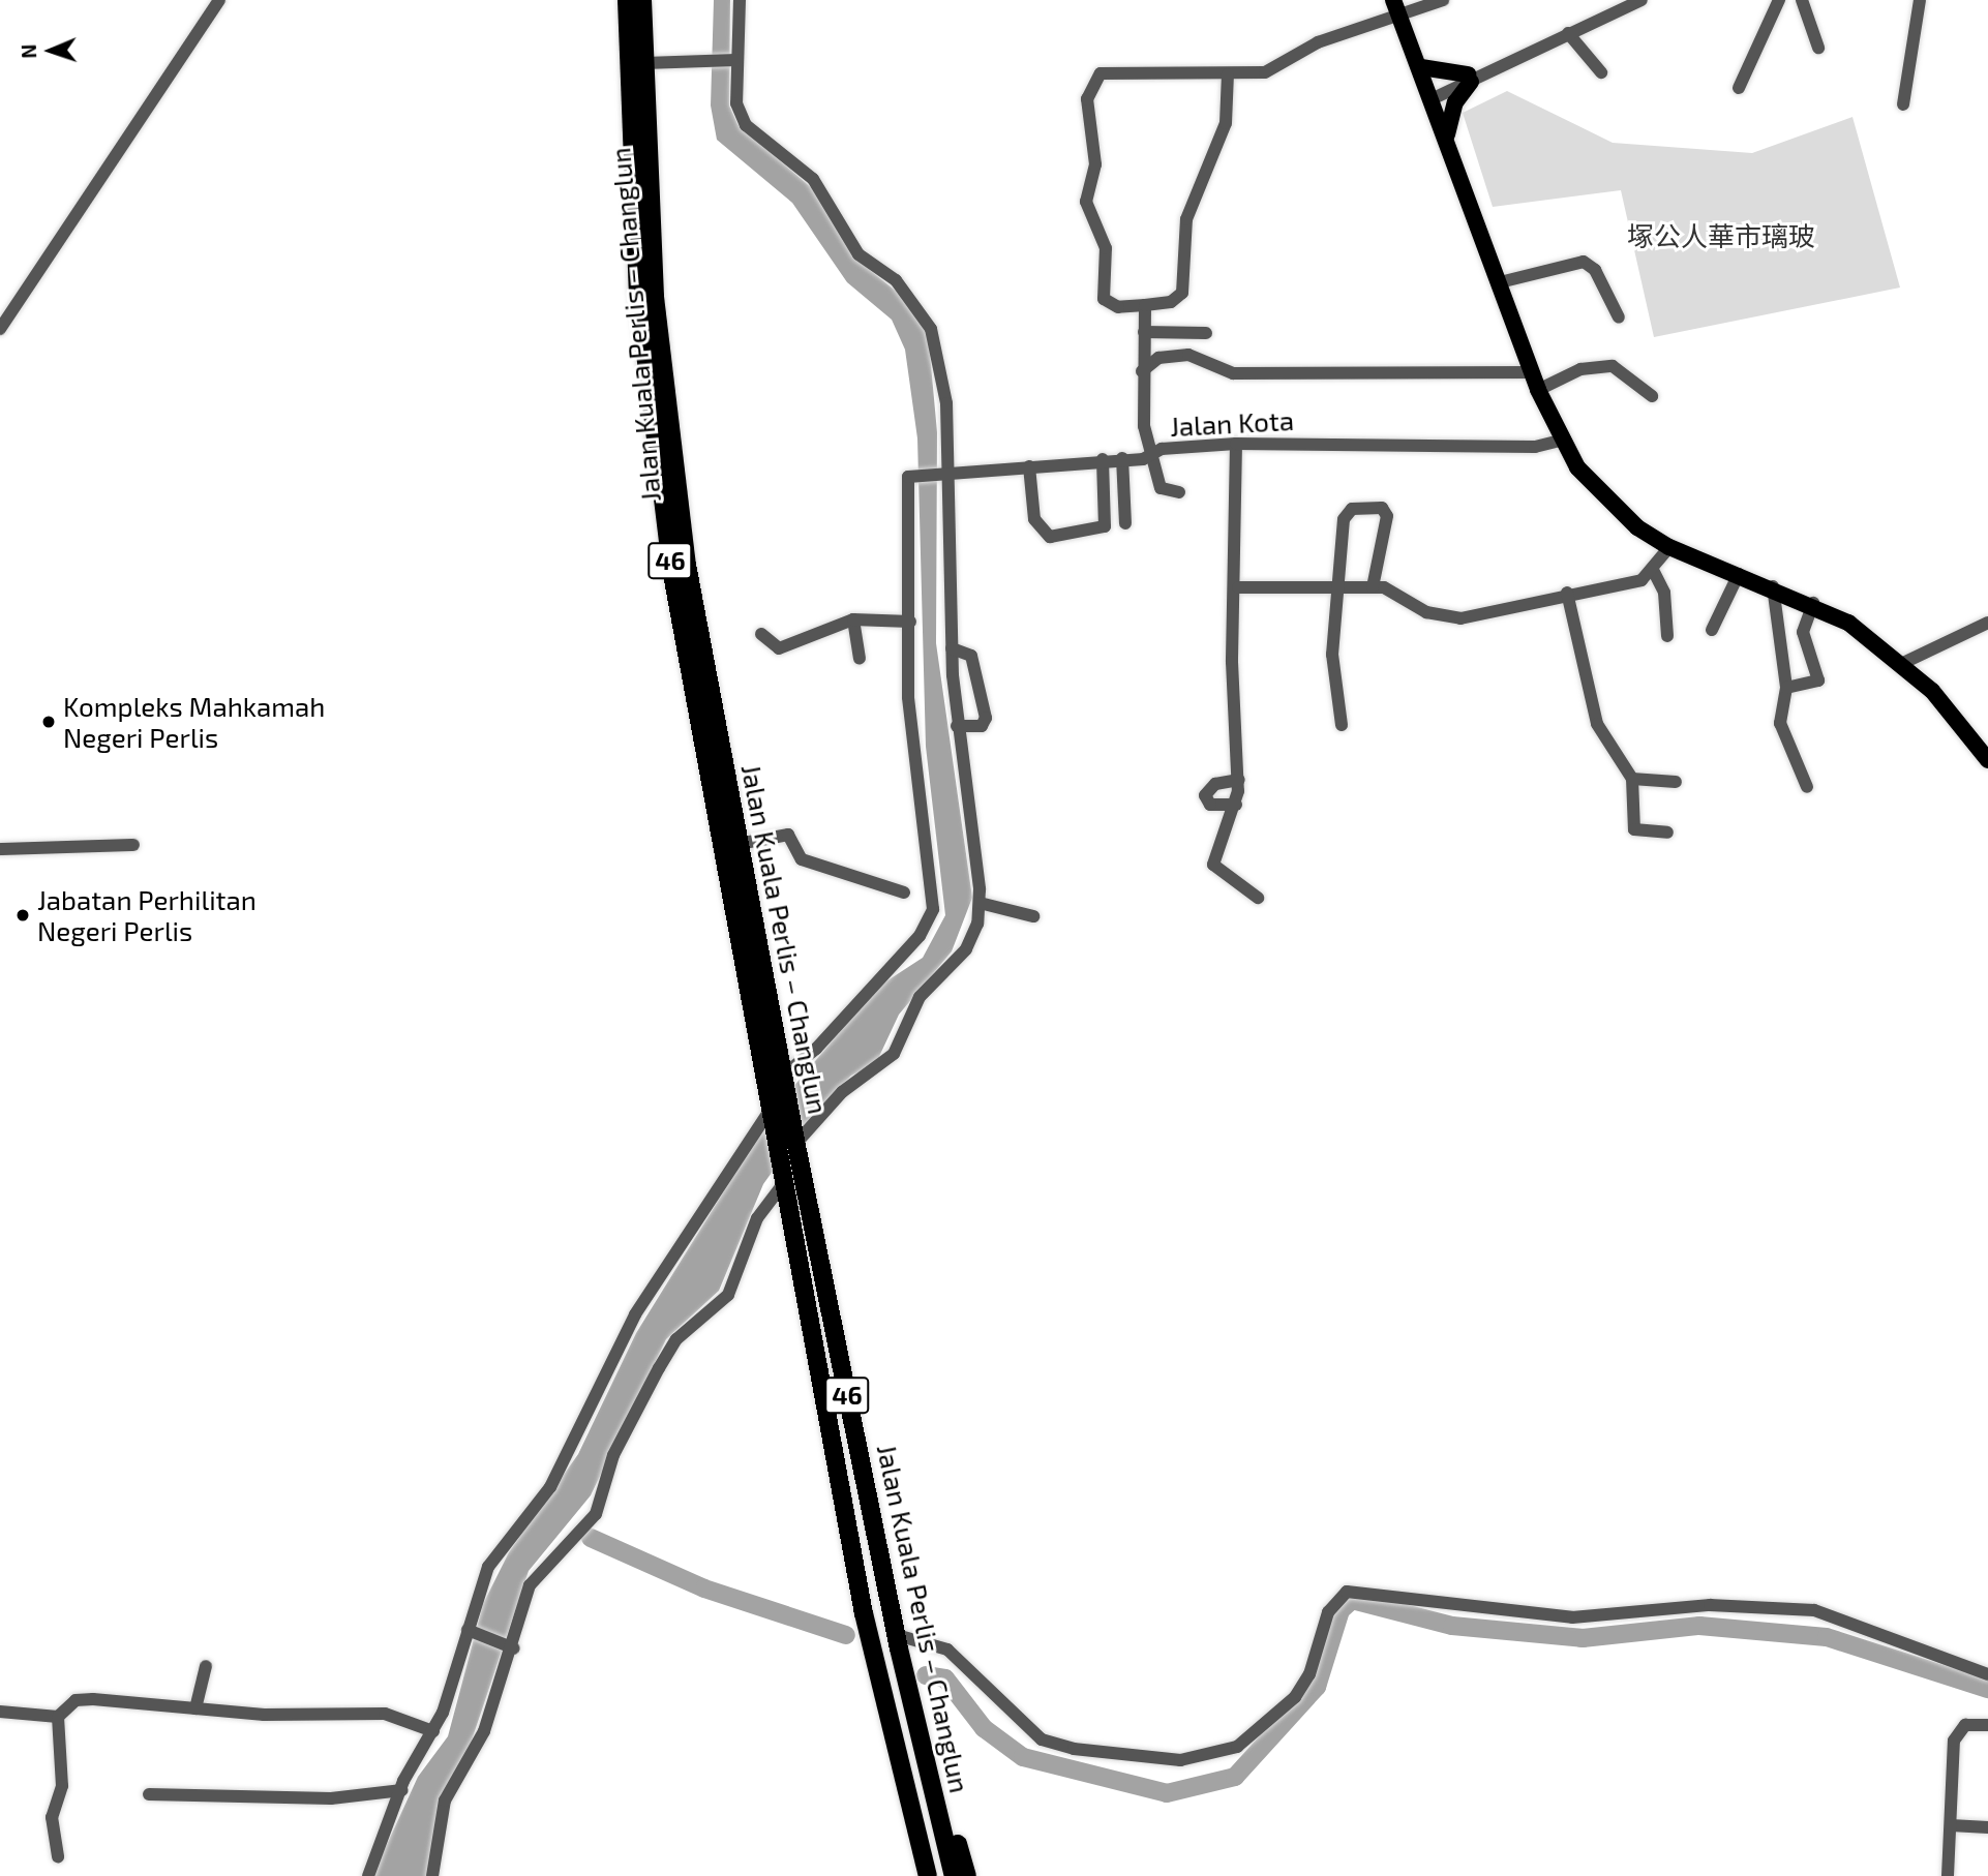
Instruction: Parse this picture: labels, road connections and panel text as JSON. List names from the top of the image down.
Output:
{
  "streets": {
    "highway": ["Jalan Kuala Perlis – Changlun", "46"],
    "street": ["Jalan Kota"]
  },
  "parks": ["塚公人華市璃玻"],
  "places": ["Kompleks Mahkamah Negeri Perlis", "Jabatan Perhilitan Negeri Perlis"],
  "north": "left"
}
